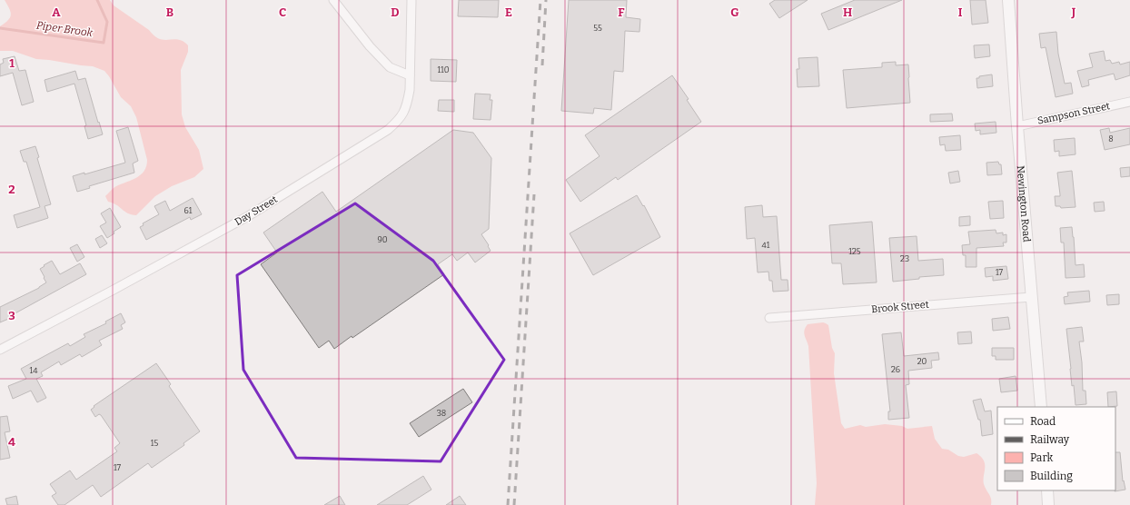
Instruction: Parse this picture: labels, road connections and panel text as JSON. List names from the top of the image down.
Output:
{
  "streets": {
    "main road": ["Newington Road"],
    "street": ["Sampson Street", "Day Street", "Brook Street"]
  },
  "crossings": [
    ["Sampson Street", "Newington Road"],
    ["Newington Road", "Brook Street"]
  ],
  "water": ["Piper Brook"],
  "house_numbers": [
    "55",
    "110",
    "8",
    "61",
    "90",
    "41",
    "125",
    "23",
    "17",
    "20",
    "26",
    "14",
    "38",
    "15",
    "17"
  ],
  "legend": [
    "Road",
    "Railway",
    "Park",
    "Building"
  ],
  "grid": {
    "columns": [
      "A",
      "B",
      "C",
      "D",
      "E",
      "F",
      "G",
      "H",
      "I",
      "J"
    ],
    "rows": [
      "1",
      "2",
      "3",
      "4"
    ]
  }
}
